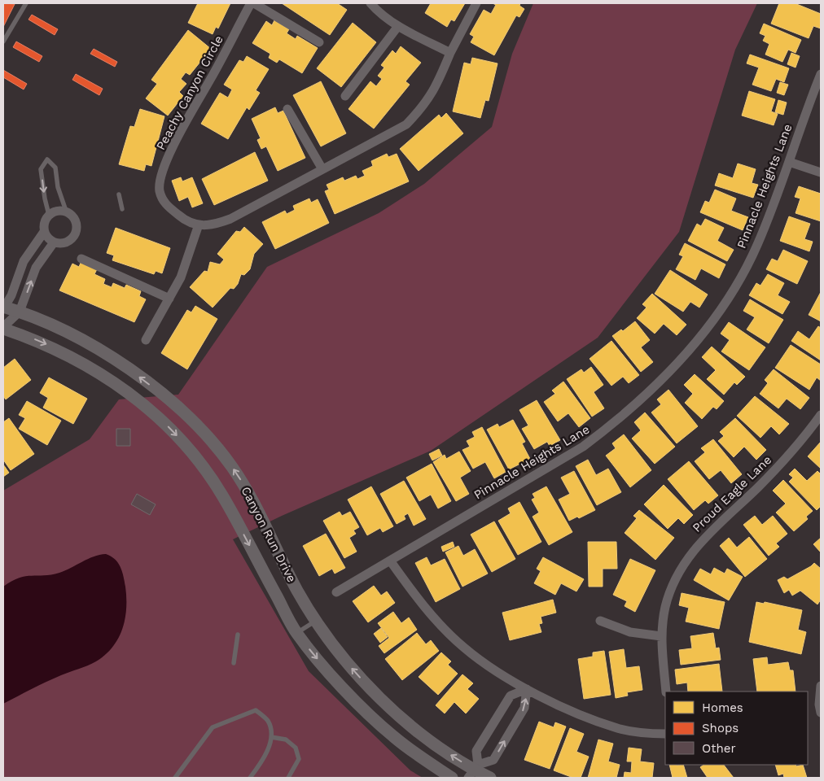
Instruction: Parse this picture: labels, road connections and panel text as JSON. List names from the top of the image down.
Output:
{
  "streets": {
    "street": [
      "Peachy Canyon Circle",
      "Pinnacle Heights Lane",
      "Proud Eagle Lane",
      "Canyon Run Drive"
    ]
  },
  "legend": ["Homes", "Shops", "Other"]
}
